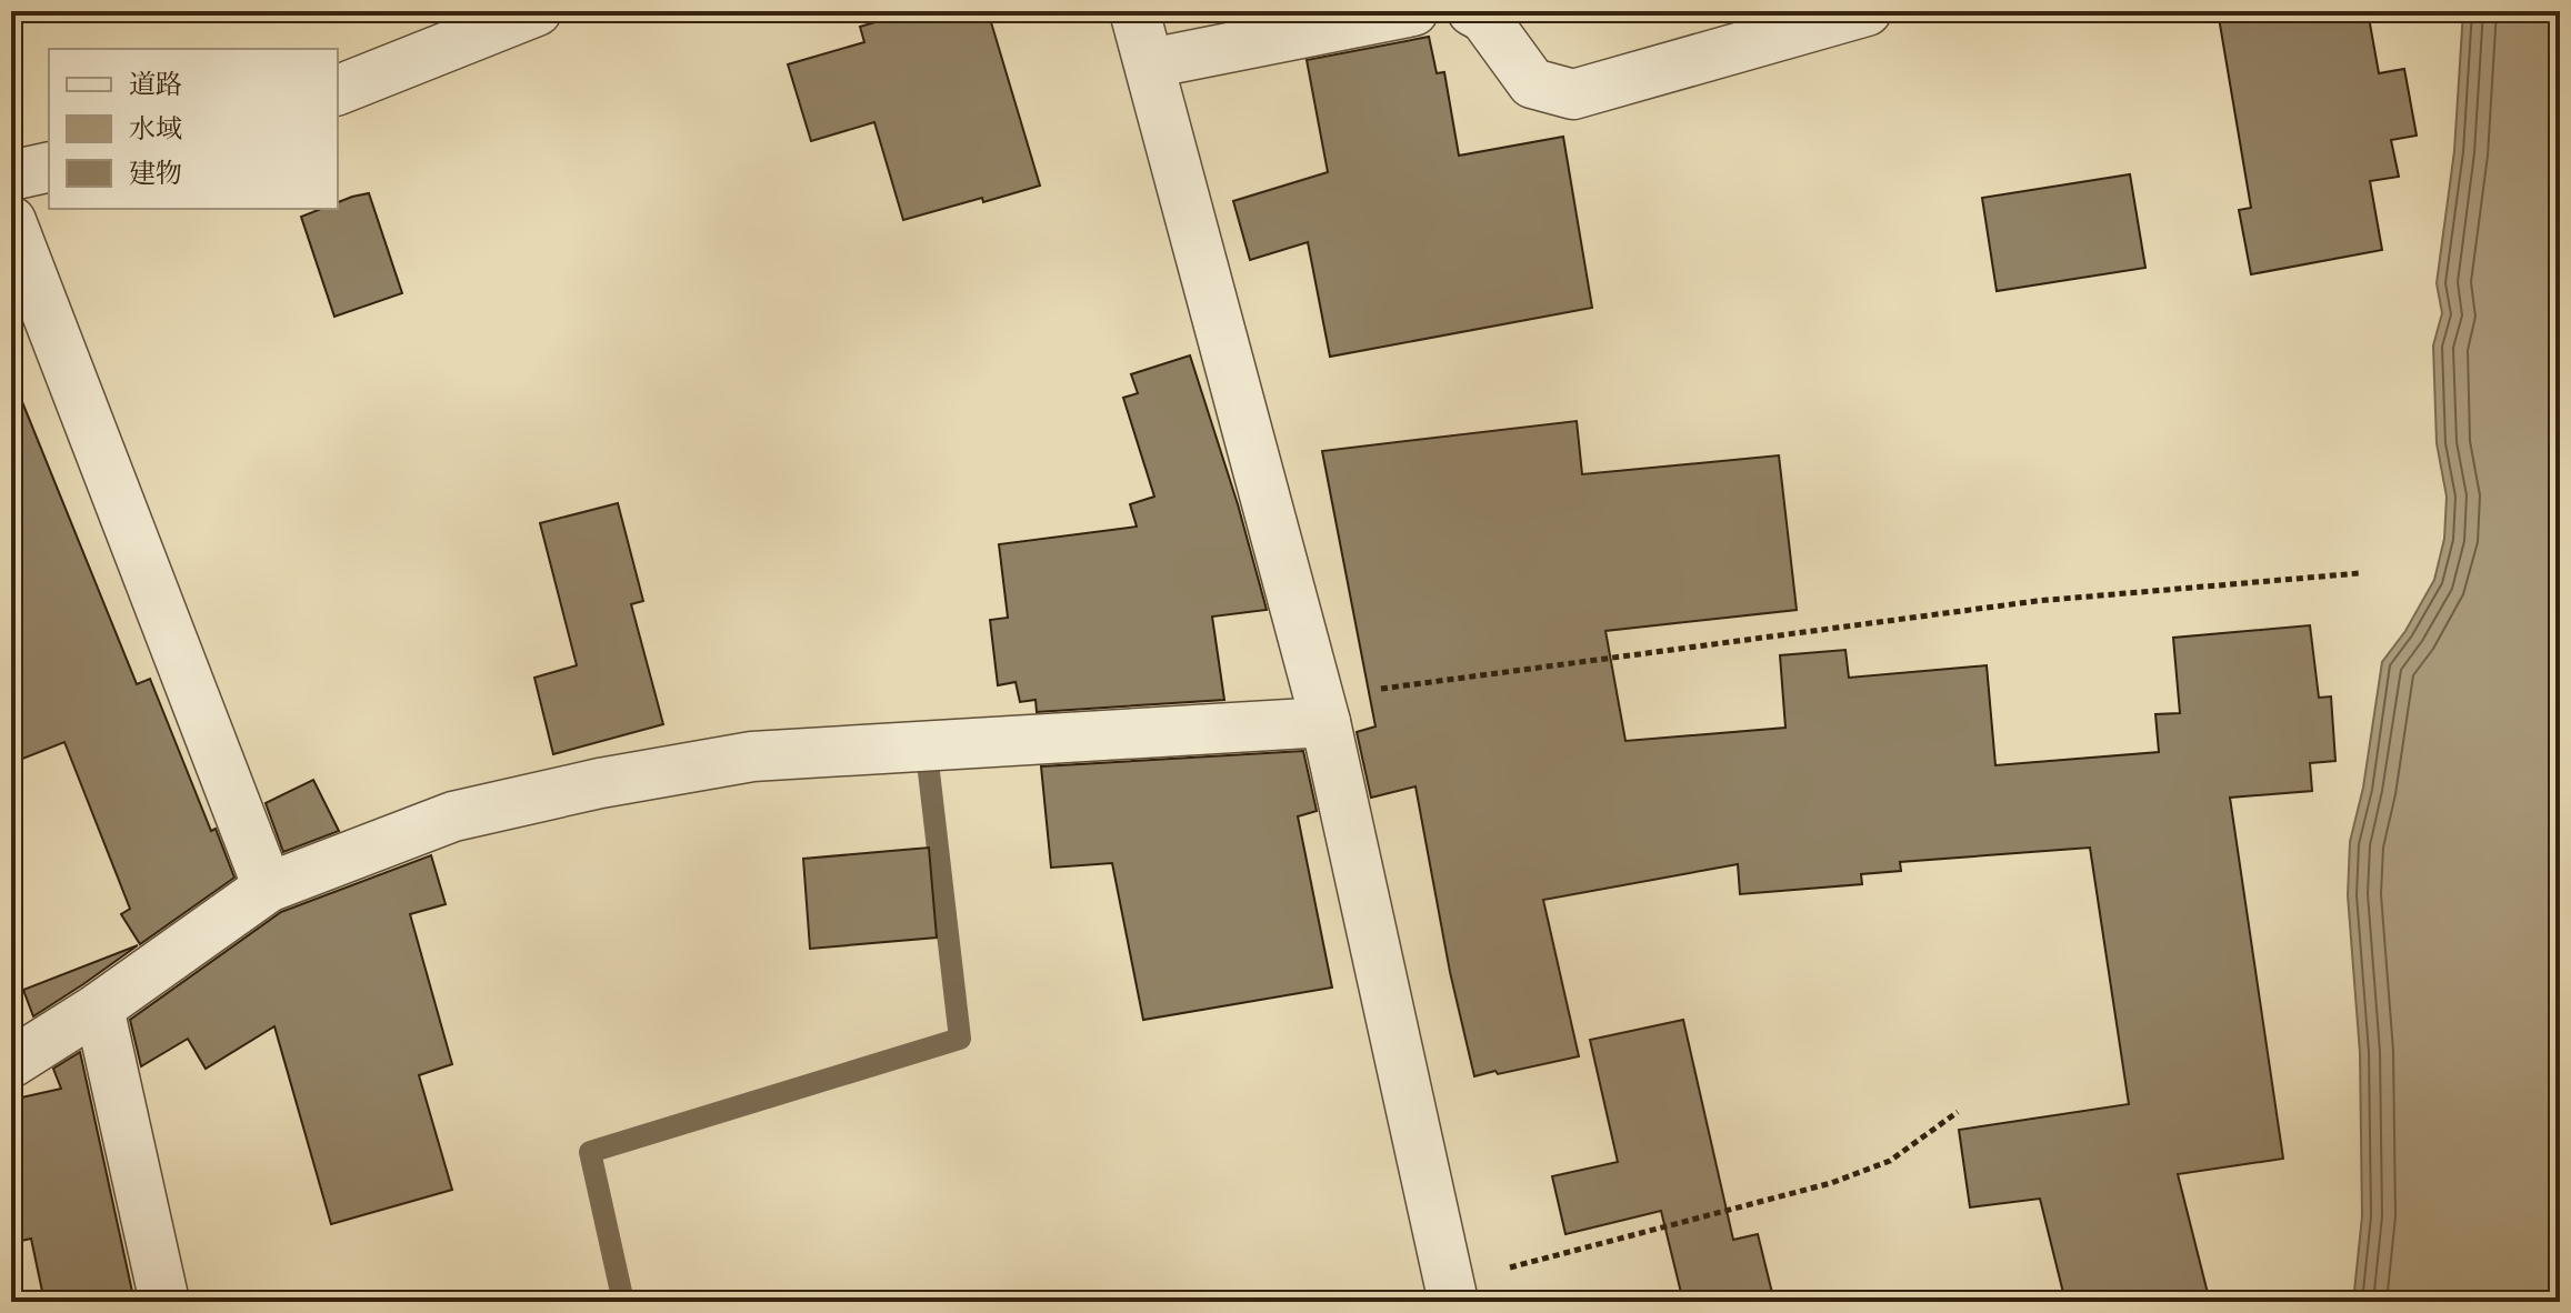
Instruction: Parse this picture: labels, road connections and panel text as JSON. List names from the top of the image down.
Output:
{
  "legend": ["道路", "水域", "建物"]
}
